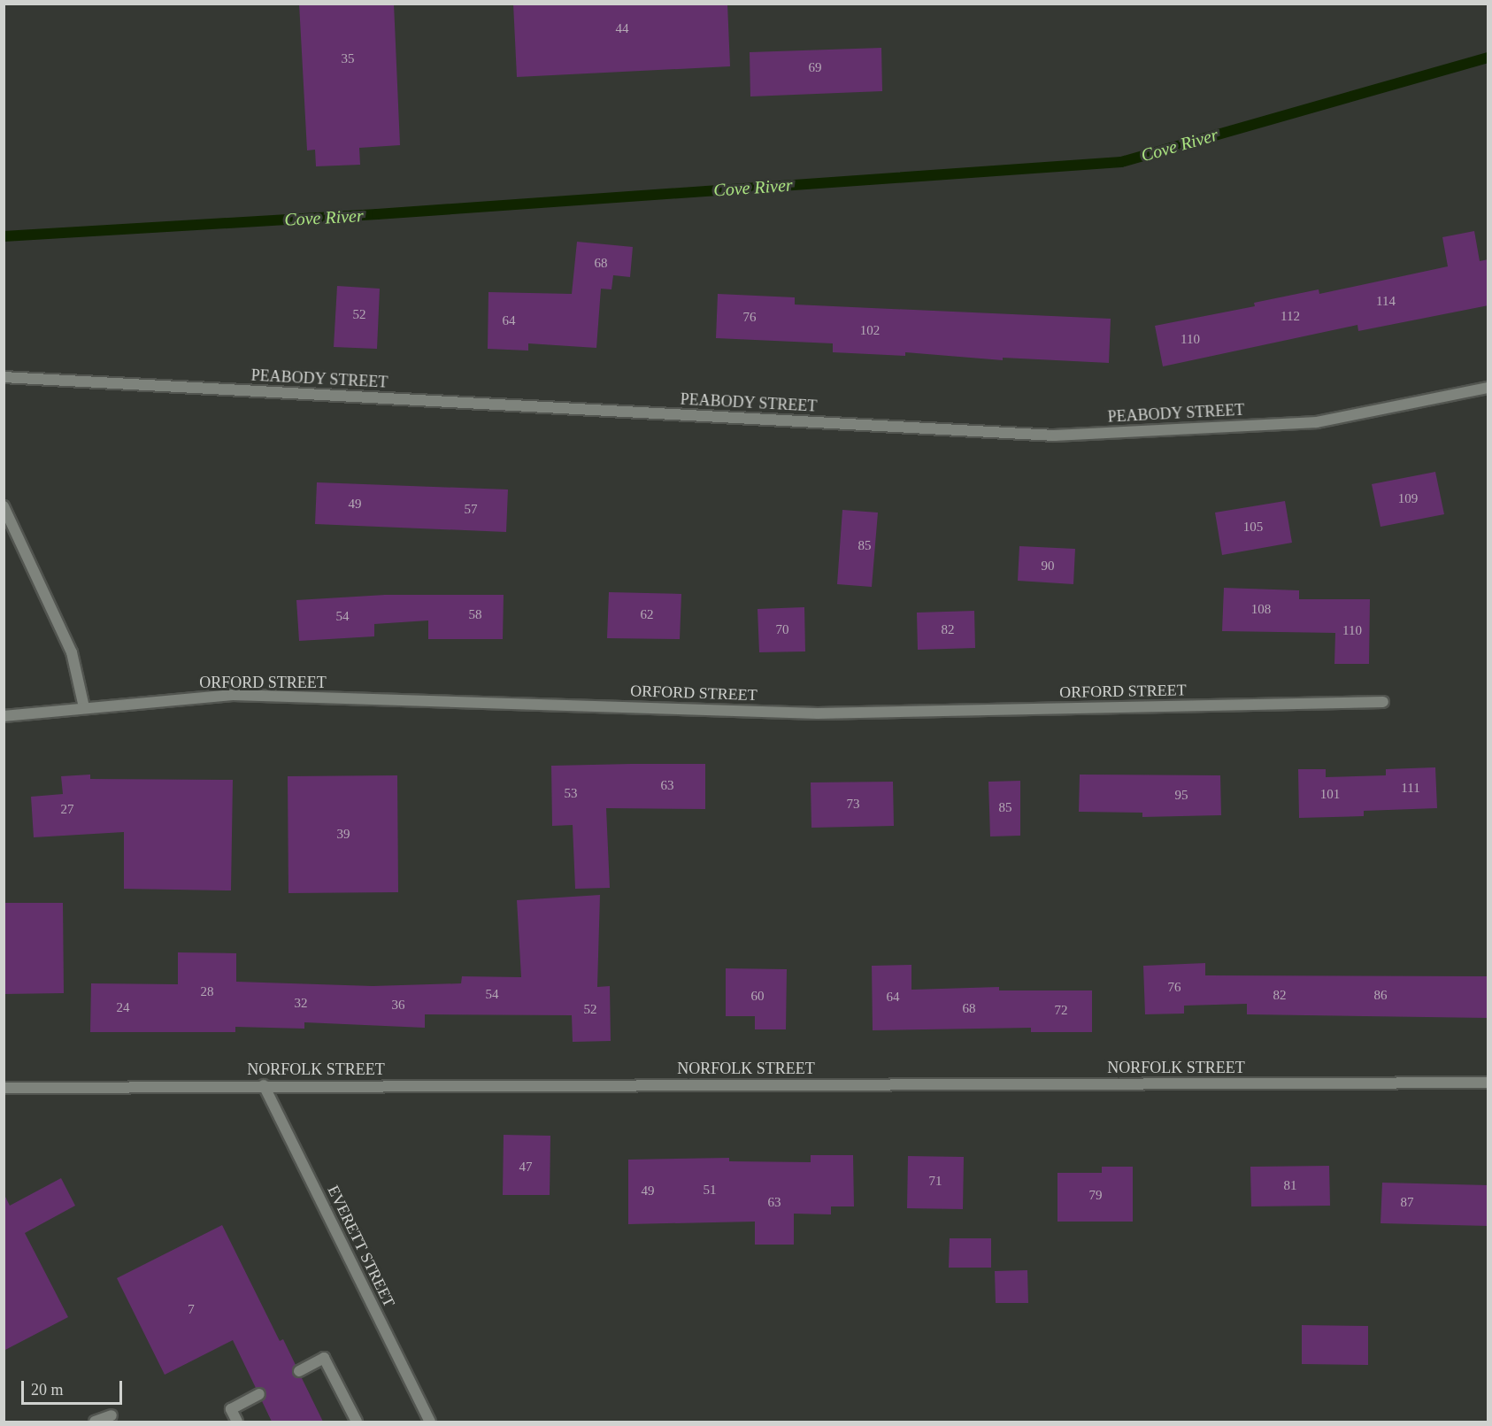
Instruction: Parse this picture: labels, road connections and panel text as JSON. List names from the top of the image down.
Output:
{
  "streets": {
    "street": [
      "PEABODY STREET",
      "ORFORD STREET",
      "NORFOLK STREET",
      "EVERETT STREET"
    ]
  },
  "crossings": [
    ["NORFOLK STREET", "EVERETT STREET"]
  ],
  "water": ["Cove River"],
  "house_numbers": [
    "44",
    "35",
    "69",
    "68",
    "114",
    "52",
    "112",
    "76",
    "64",
    "102",
    "110",
    "109",
    "49",
    "57",
    "105",
    "85",
    "90",
    "108",
    "58",
    "62",
    "54",
    "70",
    "82",
    "110",
    "63",
    "111",
    "53",
    "101",
    "95",
    "73",
    "85",
    "27",
    "39",
    "76",
    "28",
    "54",
    "82",
    "86",
    "60",
    "64",
    "32",
    "36",
    "24",
    "68",
    "52",
    "72",
    "47",
    "71",
    "81",
    "51",
    "49",
    "79",
    "63",
    "87",
    "7"
  ],
  "scale_bar": "20 m"
}
